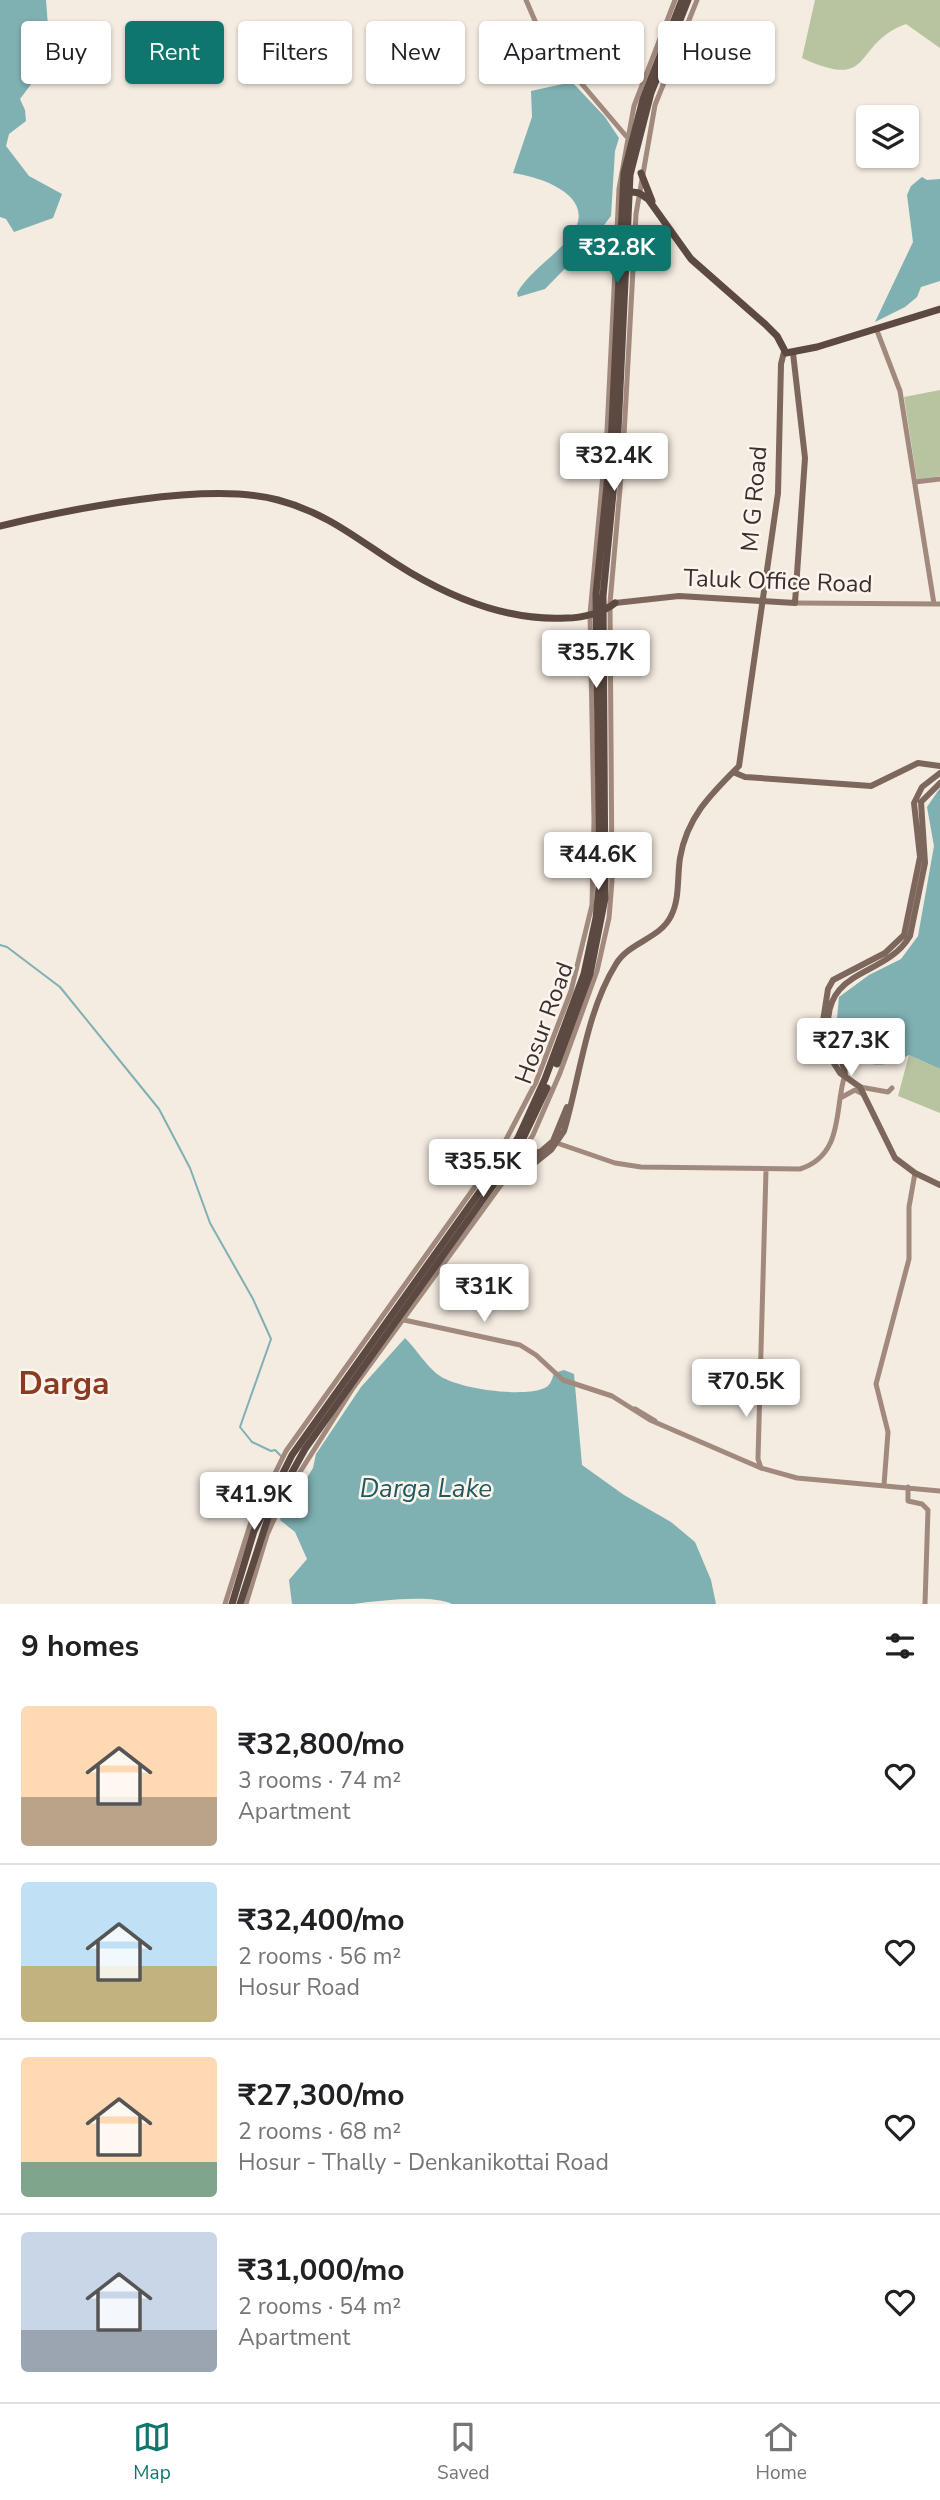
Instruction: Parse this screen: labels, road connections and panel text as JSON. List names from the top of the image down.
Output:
{
  "streets": {
    "highway": ["Hosur Road"],
    "main road": ["M G Road", "Taluk Office Road"]
  },
  "crossings": [
    ["M G Road", "Taluk Office Road"]
  ],
  "districts": ["Darga"],
  "water": ["Darga Lake"],
  "page": {
    "chip": [
      "Buy",
      "Rent",
      "Filters",
      "New",
      "Apartment",
      "House"
    ],
    "price": [
      "₹32.8K",
      "₹32.4K",
      "₹35.7K",
      "₹44.6K",
      "₹27.3K",
      "₹35.5K",
      "₹31K",
      "₹70.5K",
      "₹41.9K"
    ],
    "heading": "9 homes",
    "list": [
      {
        "name": "₹32,800/mo",
        "note": "3 rooms · 74 m² · Apartment"
      },
      {
        "name": "₹32,400/mo",
        "note": "2 rooms · 56 m² · Hosur Road"
      },
      {
        "name": "₹27,300/mo",
        "note": "2 rooms · 68 m² · Hosur - Thally - Denkanikottai Road"
      },
      {
        "name": "₹31,000/mo",
        "note": "2 rooms · 54 m² · Apartment"
      }
    ],
    "tabs": ["Map", "Saved", "Home"]
  }
}
